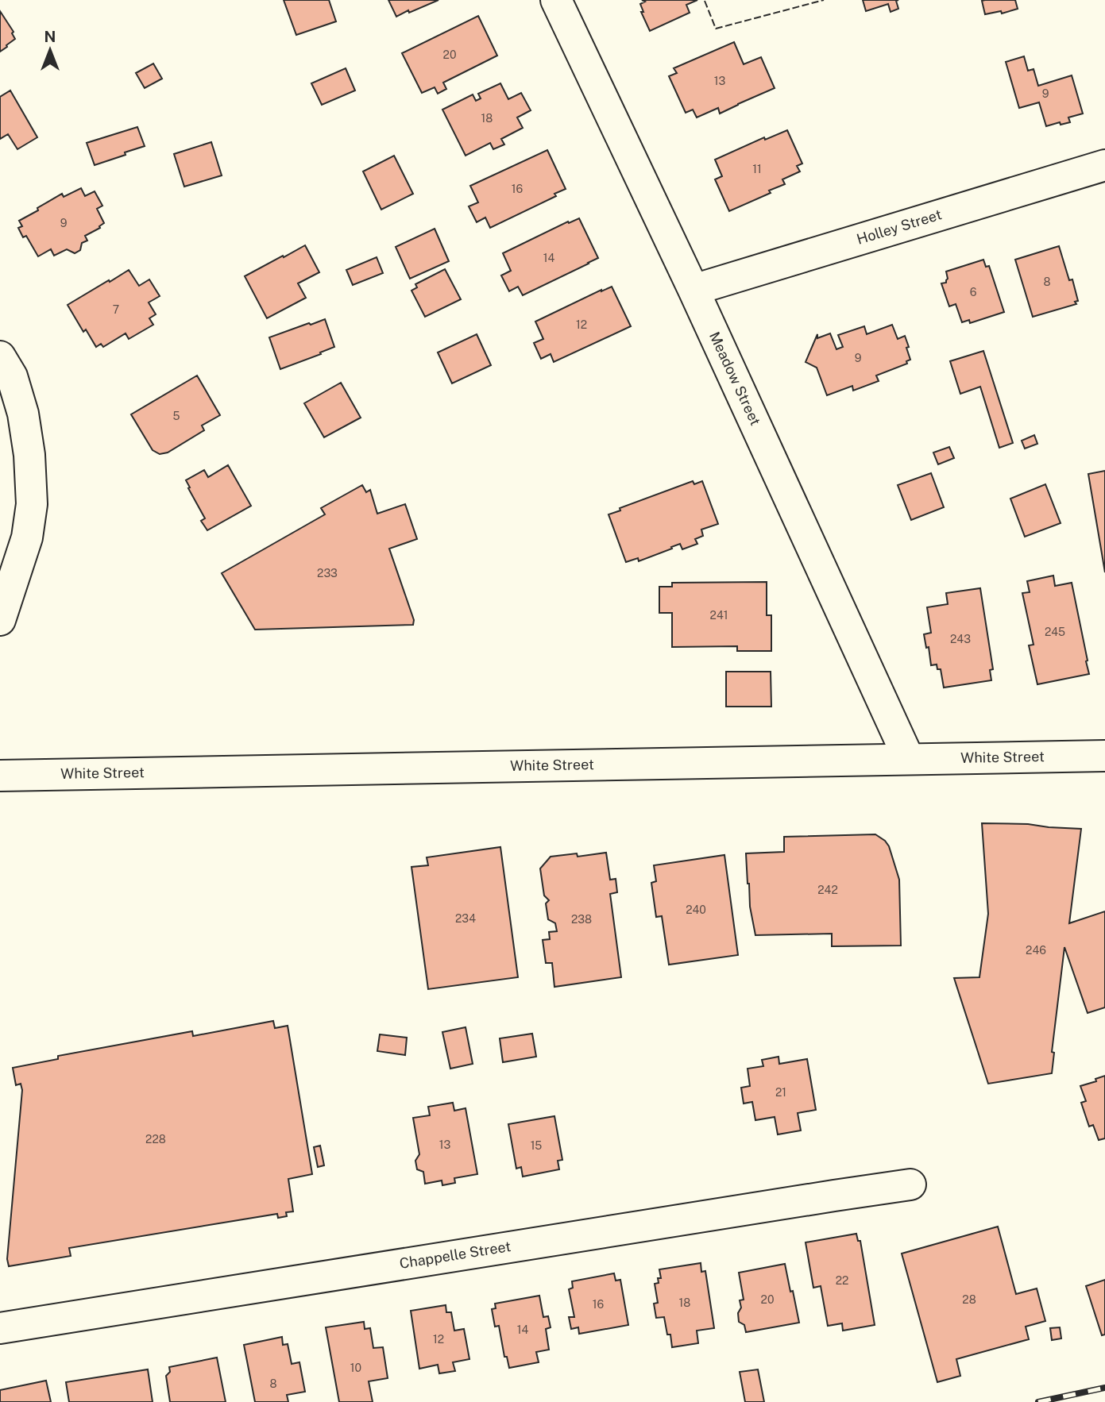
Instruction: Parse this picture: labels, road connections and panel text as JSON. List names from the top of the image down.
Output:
{
  "streets": {
    "street": [
      "Holley Street",
      "Meadow Street",
      "White Street",
      "Chappelle Street"
    ]
  },
  "crossings": [
    ["Holley Street", "Meadow Street"],
    ["Meadow Street", "White Street"]
  ],
  "house_numbers": [
    "20",
    "13",
    "9",
    "18",
    "11",
    "16",
    "9",
    "14",
    "8",
    "6",
    "7",
    "12",
    "9",
    "5",
    "233",
    "241",
    "245",
    "243",
    "242",
    "240",
    "234",
    "238",
    "246",
    "21",
    "228",
    "13",
    "15",
    "22",
    "20",
    "28",
    "18",
    "16",
    "14",
    "12",
    "10",
    "8"
  ],
  "north": "top"
}
